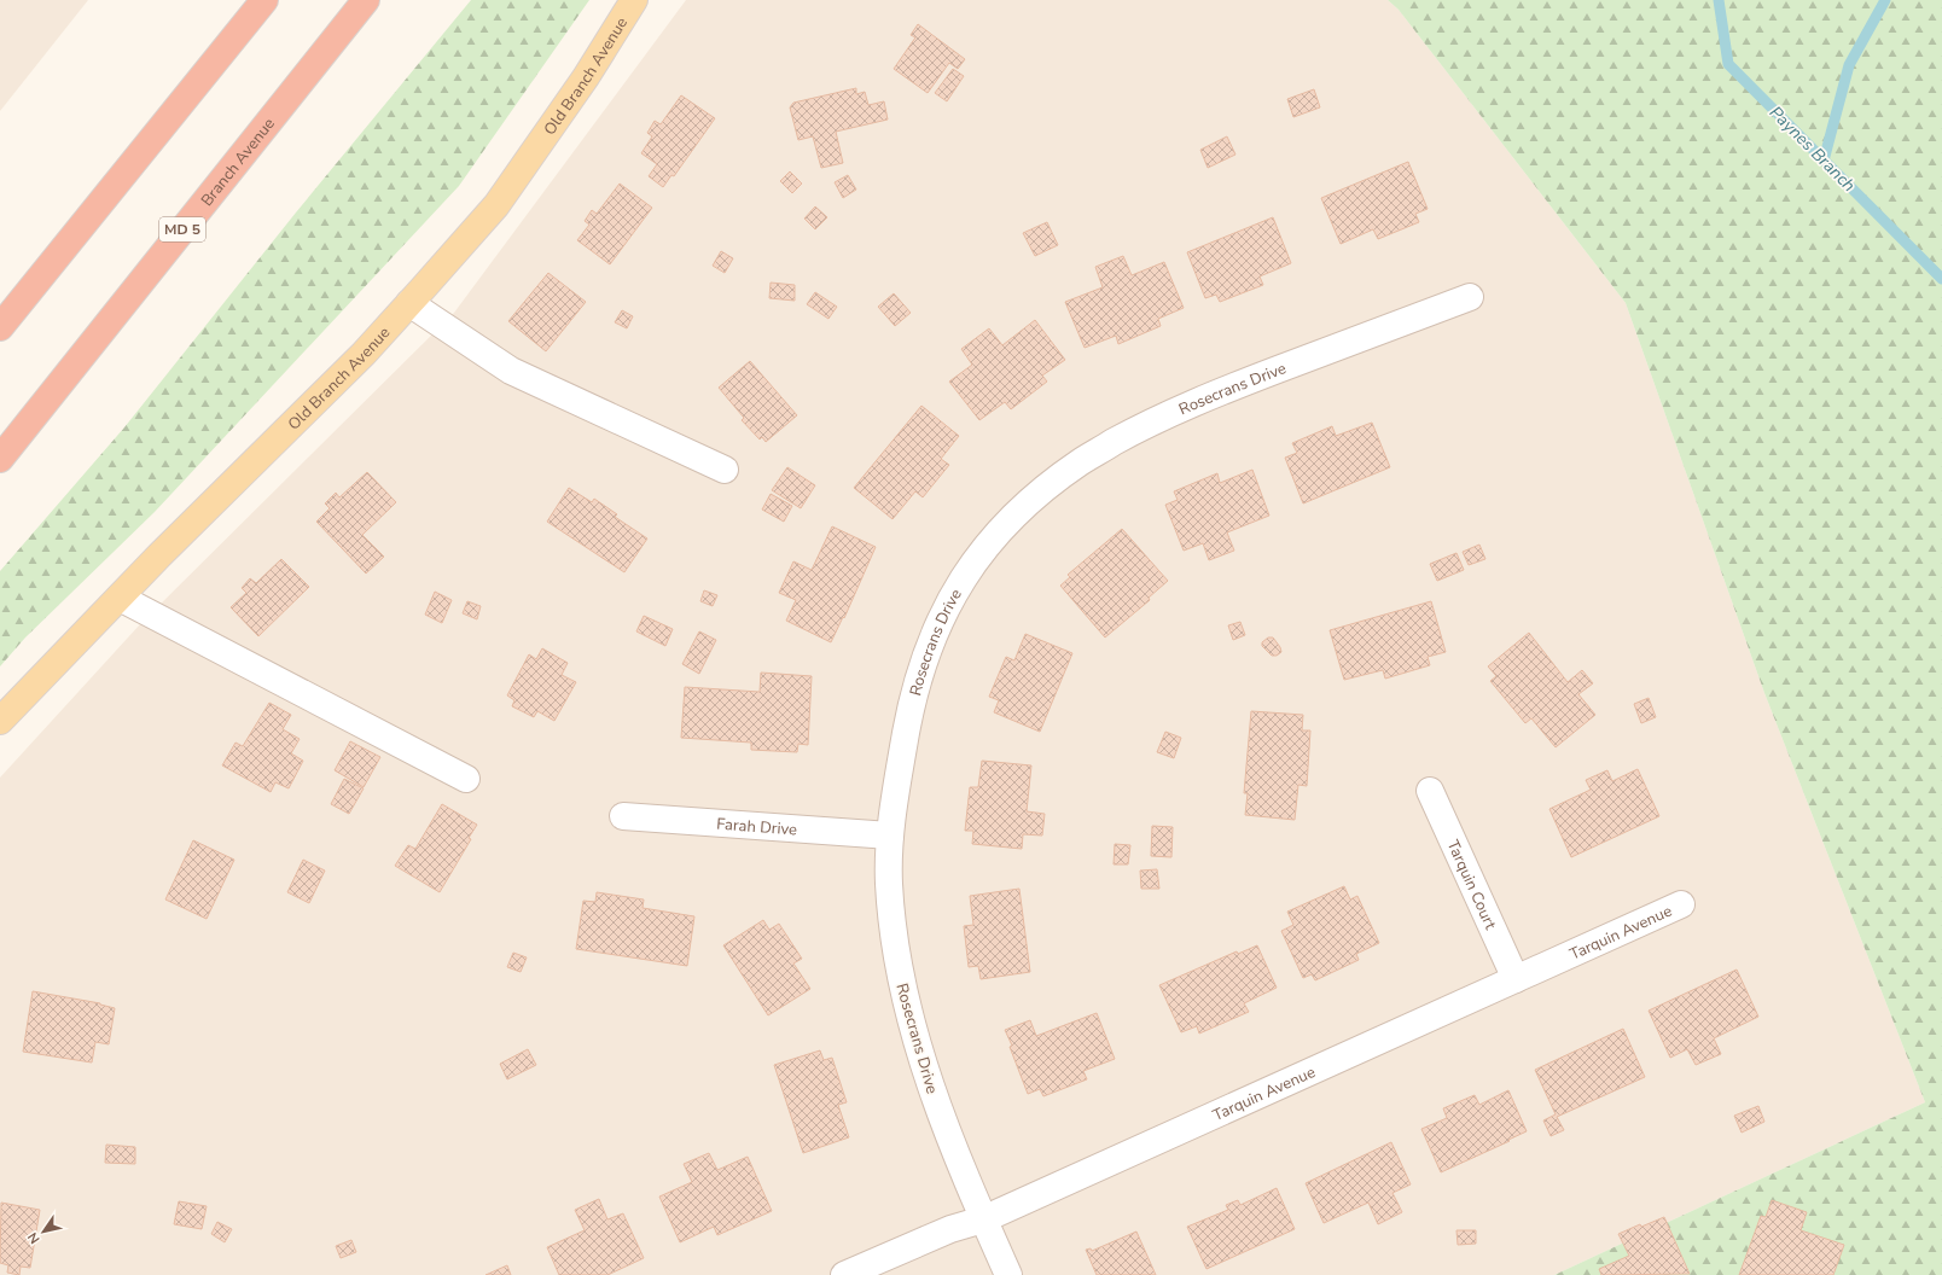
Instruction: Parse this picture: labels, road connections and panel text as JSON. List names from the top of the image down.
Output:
{
  "streets": {
    "highway": ["Branch Avenue", "MD 5"],
    "main road": ["Old Branch Avenue"],
    "street": [
      "Rosecrans Drive",
      "Farah Drive",
      "Tarquin Court",
      "Tarquin Avenue"
    ]
  },
  "crossings": [
    ["Rosecrans Drive", "Farah Drive"],
    ["Rosecrans Drive", "Tarquin Avenue"],
    ["Tarquin Court", "Tarquin Avenue"]
  ],
  "water": ["Paynes Branch"],
  "north": "bottom left"
}
